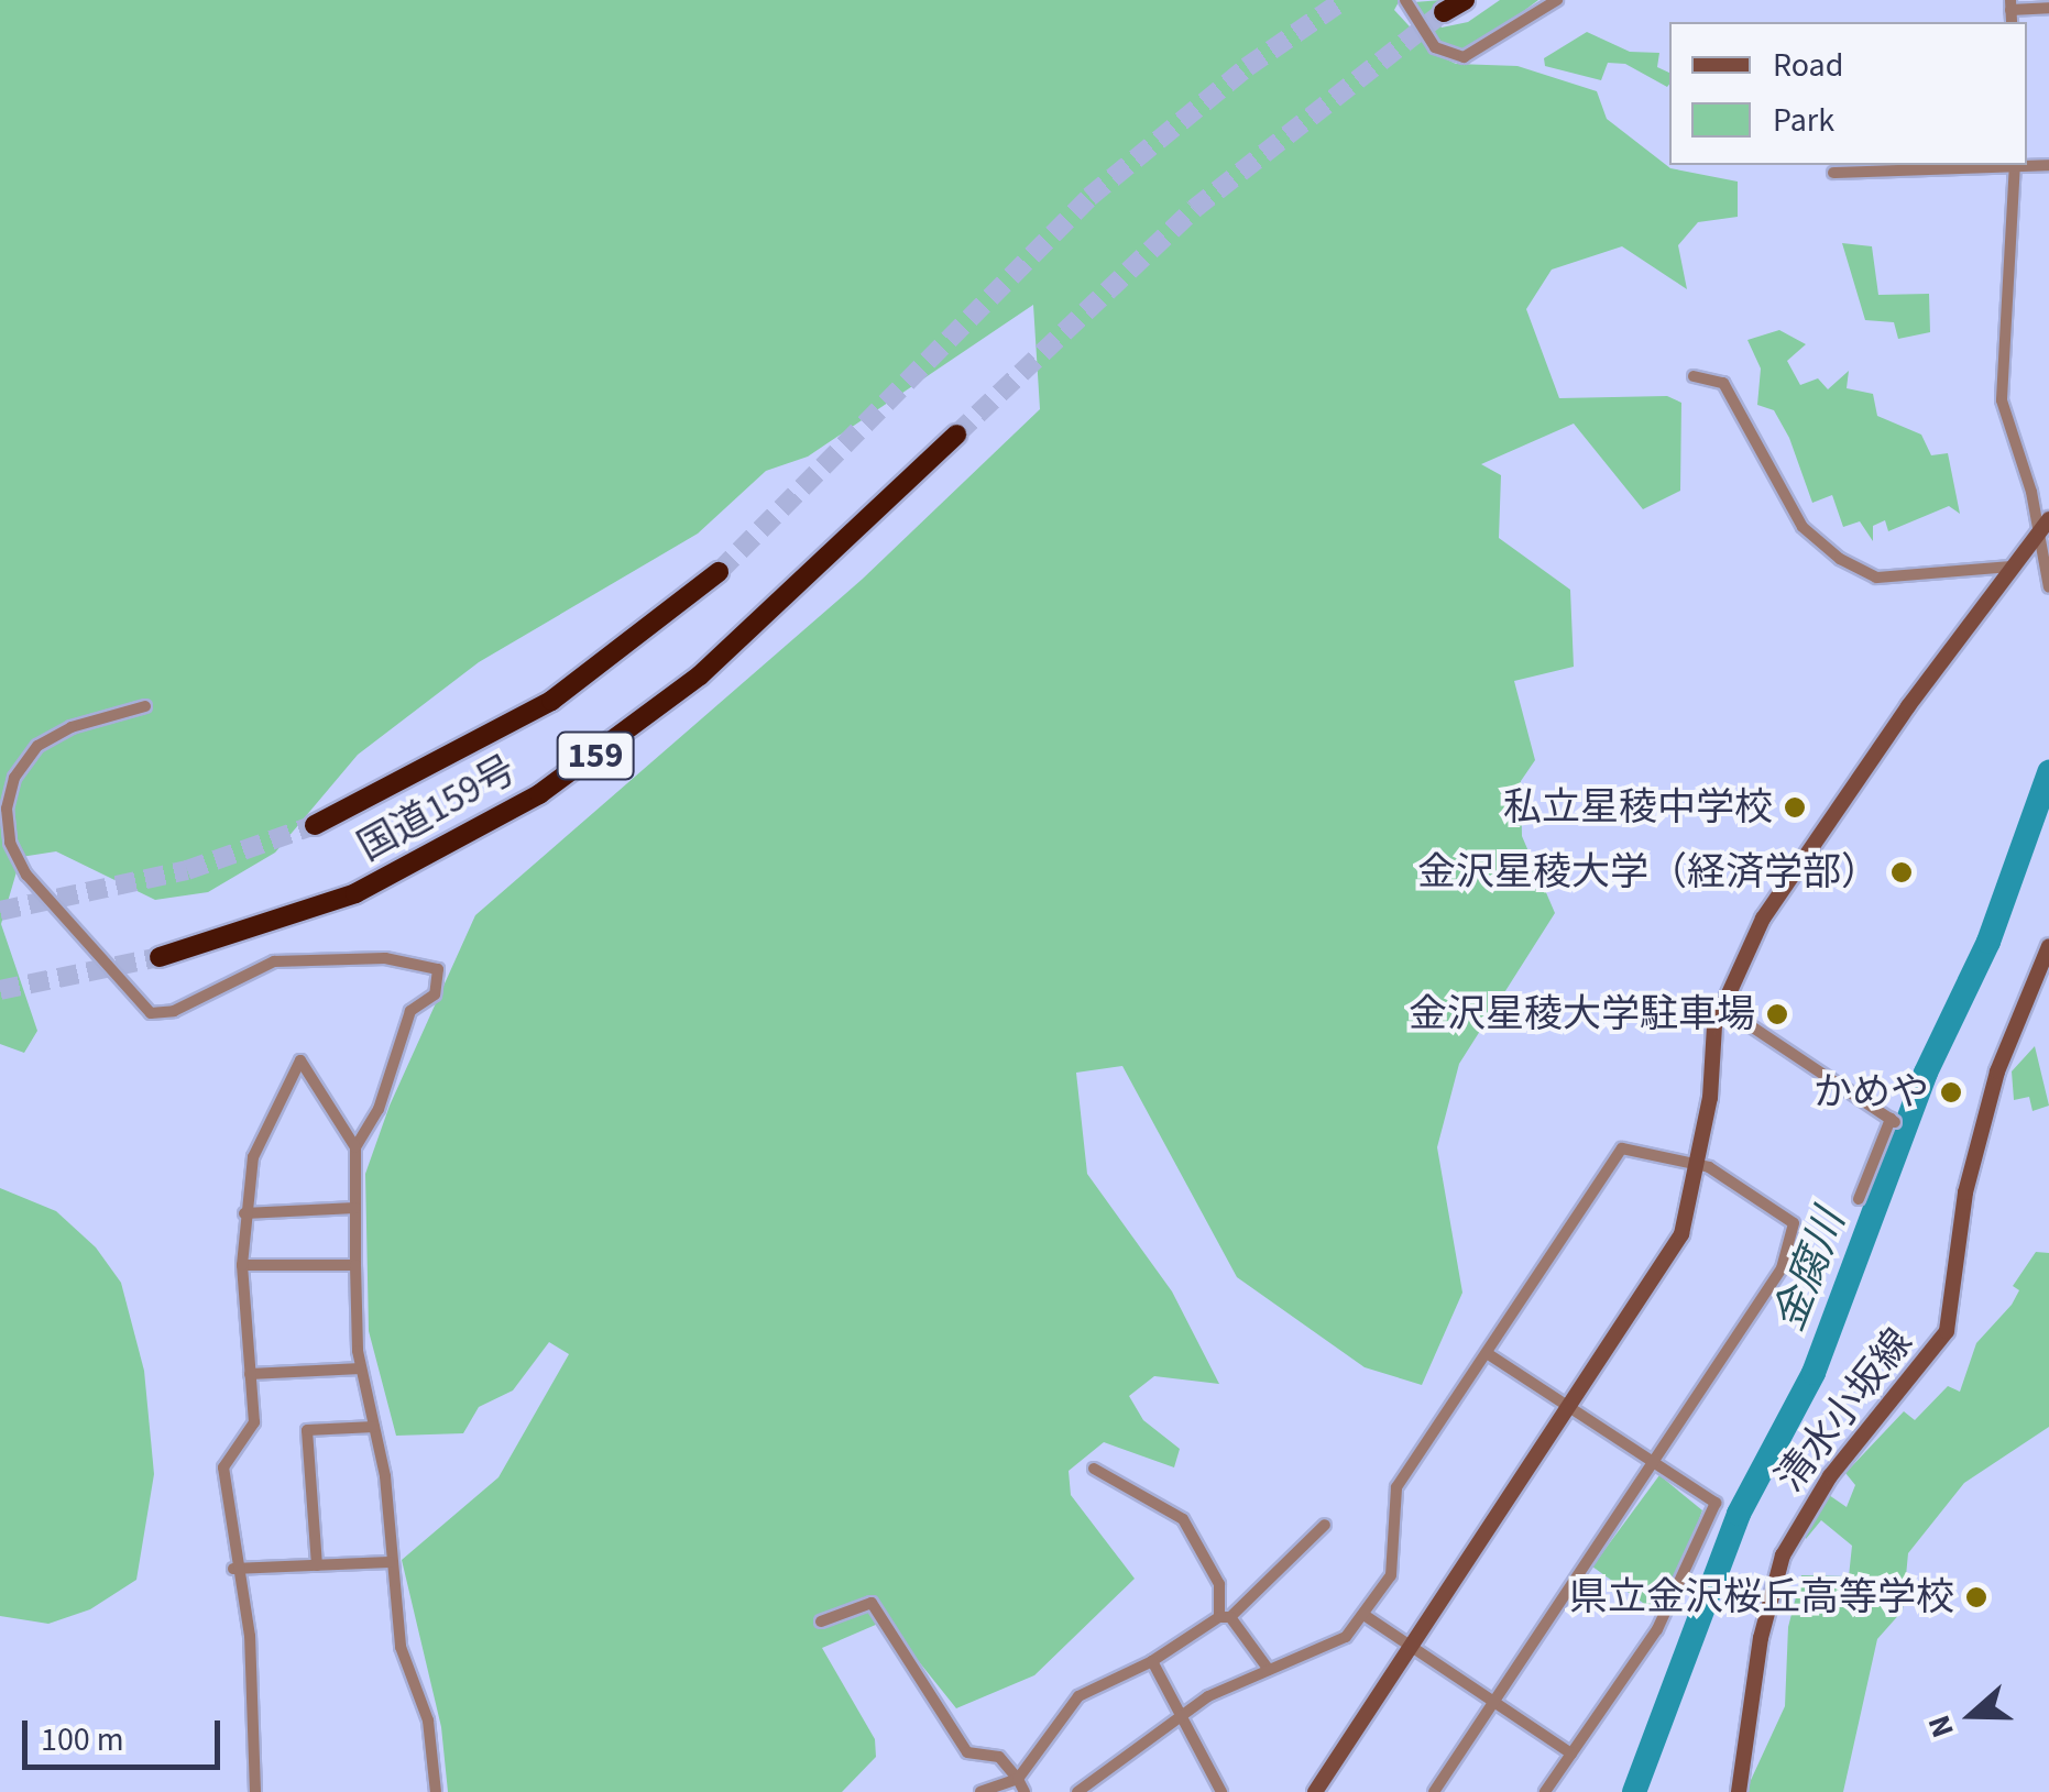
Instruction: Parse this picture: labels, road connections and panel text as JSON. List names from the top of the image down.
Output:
{
  "streets": {
    "highway": ["159", "国道159号"],
    "street": ["清水小坂線"]
  },
  "water": ["金腐川"],
  "places": [
    "私立星稜中学校",
    "金沢星稜大学（経済学部）",
    "金沢星稜大学駐車場",
    "かめや",
    "県立金沢桜丘高等学校"
  ],
  "legend": ["Road", "Park"],
  "scale_bar": "100 m",
  "north": "left"
}
